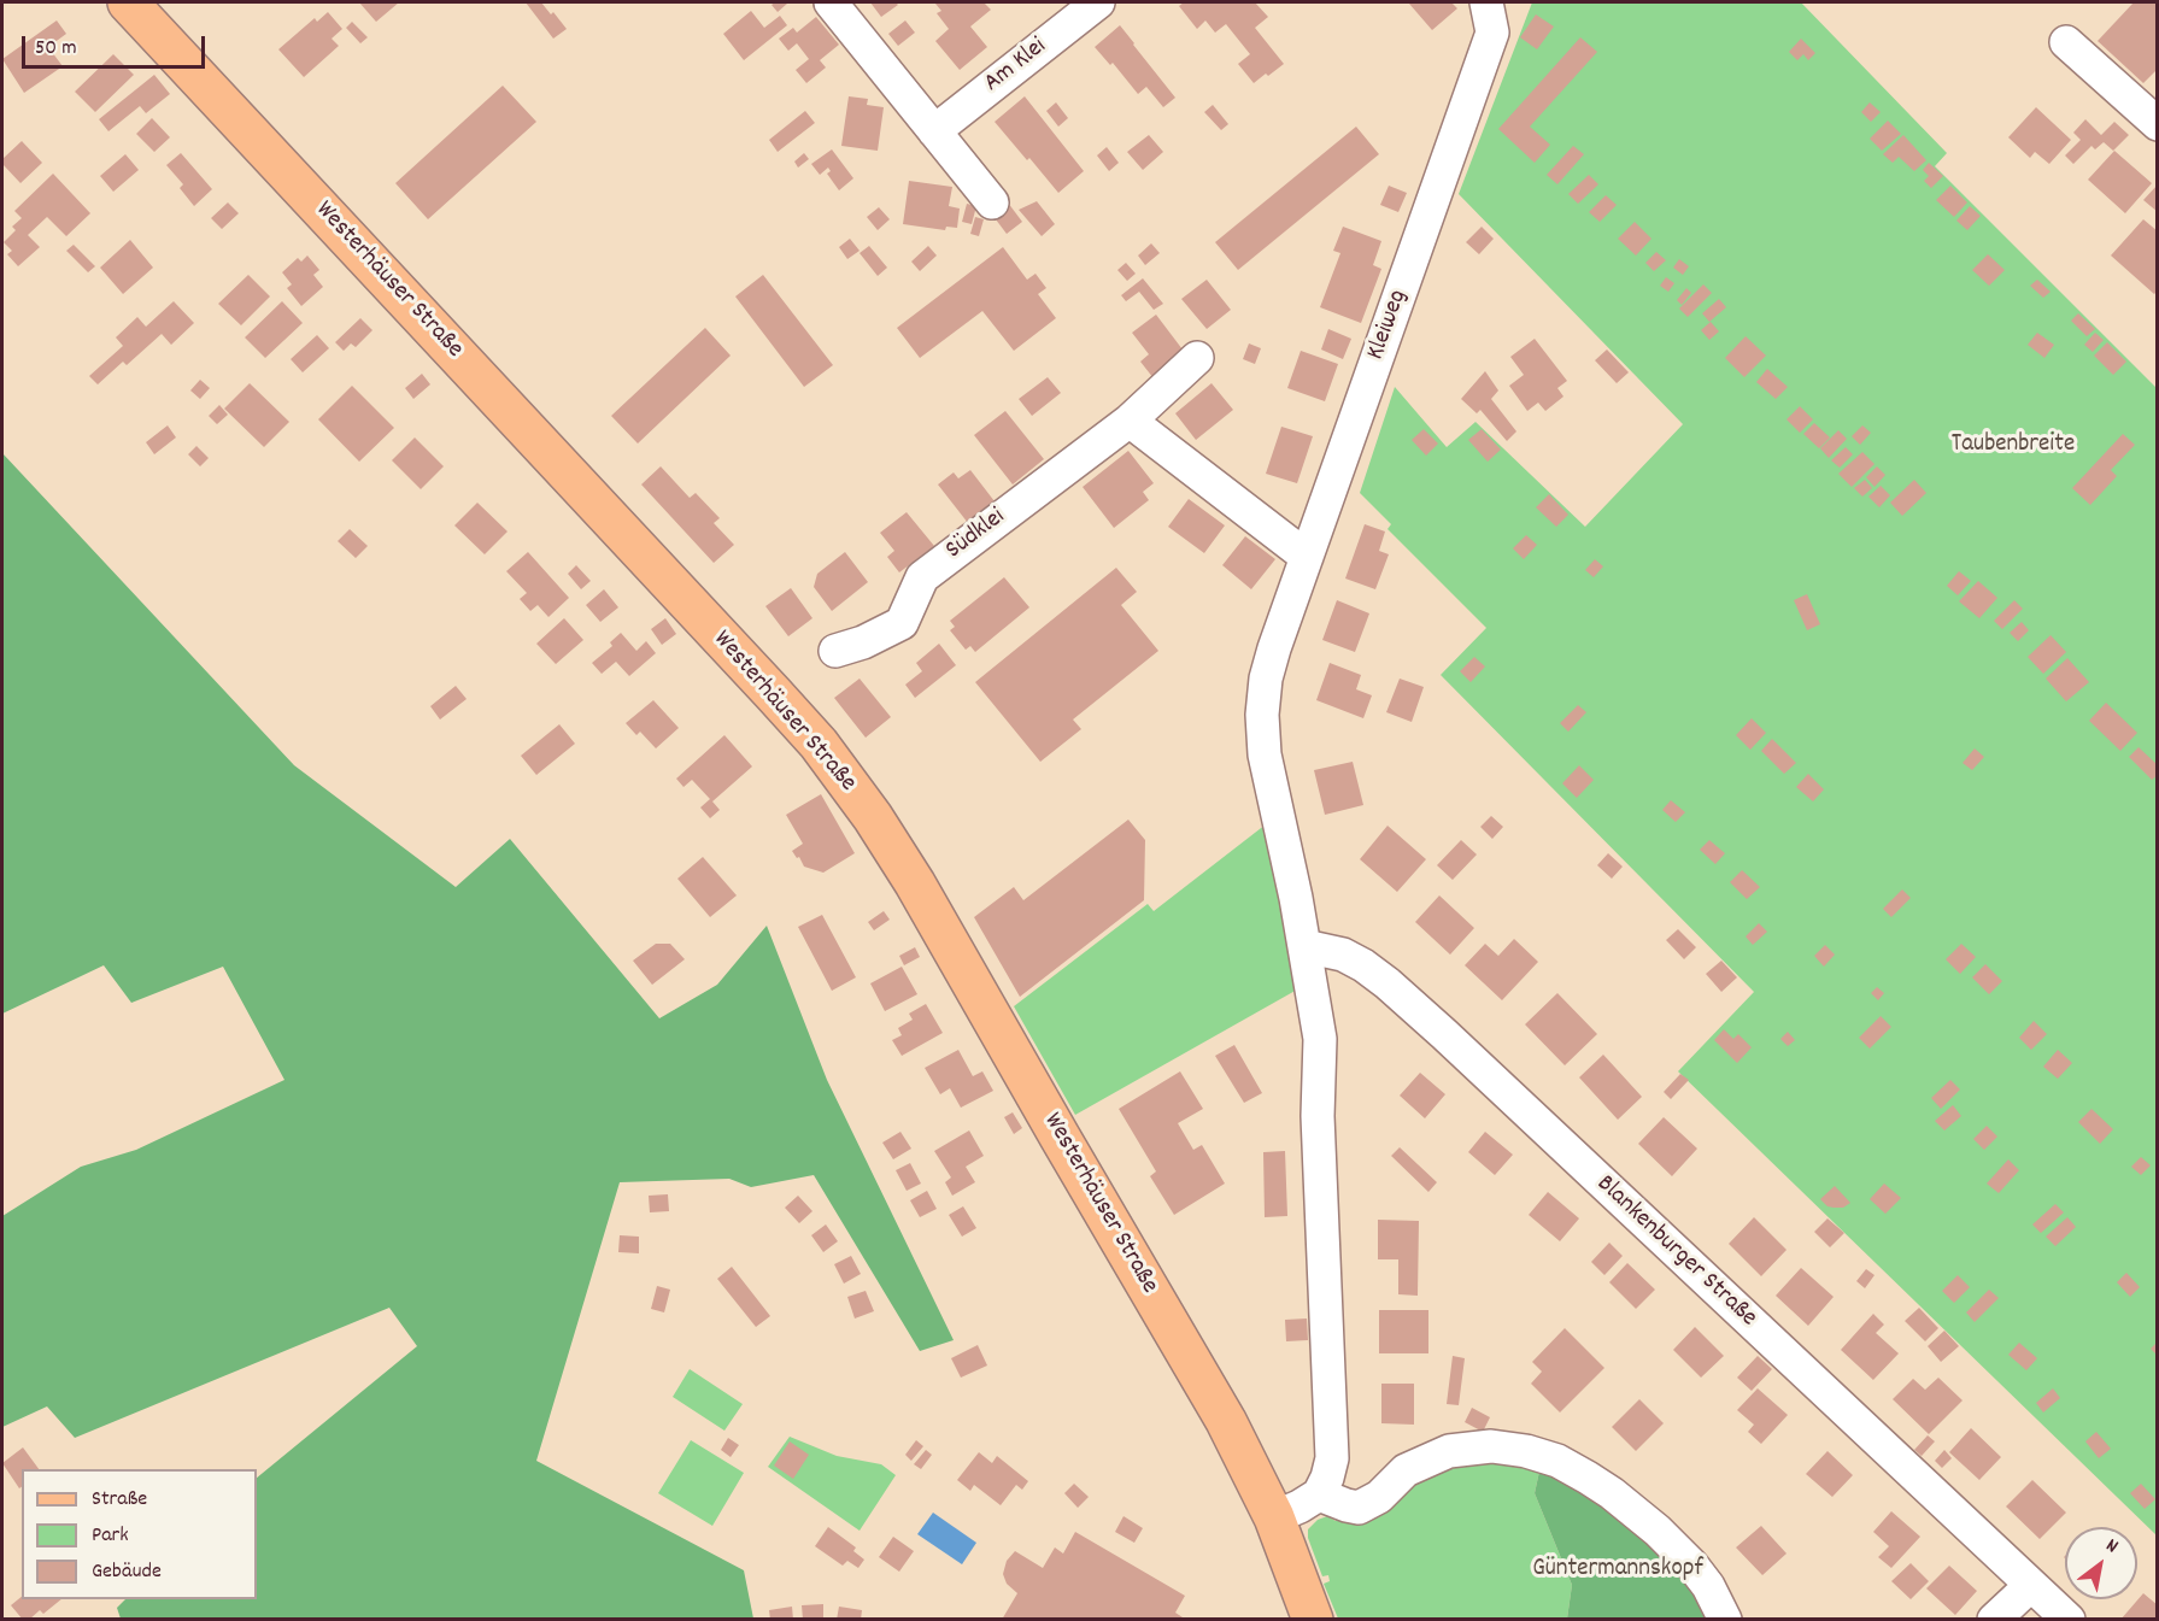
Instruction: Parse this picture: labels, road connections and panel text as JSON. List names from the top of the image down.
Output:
{
  "streets": {
    "main road": ["Westerhäuser Straße"],
    "street": [
      "Am Klei",
      "Kleiweg",
      "Südklei",
      "Blankenburger Straße"
    ]
  },
  "crossings": [
    ["Kleiweg", "Blankenburger Straße"]
  ],
  "parks": ["Taubenbreite", "Güntermannskopf"],
  "legend": ["Straße", "Park", "Gebäude"],
  "scale_bar": "50 m",
  "north": "top right"
}
